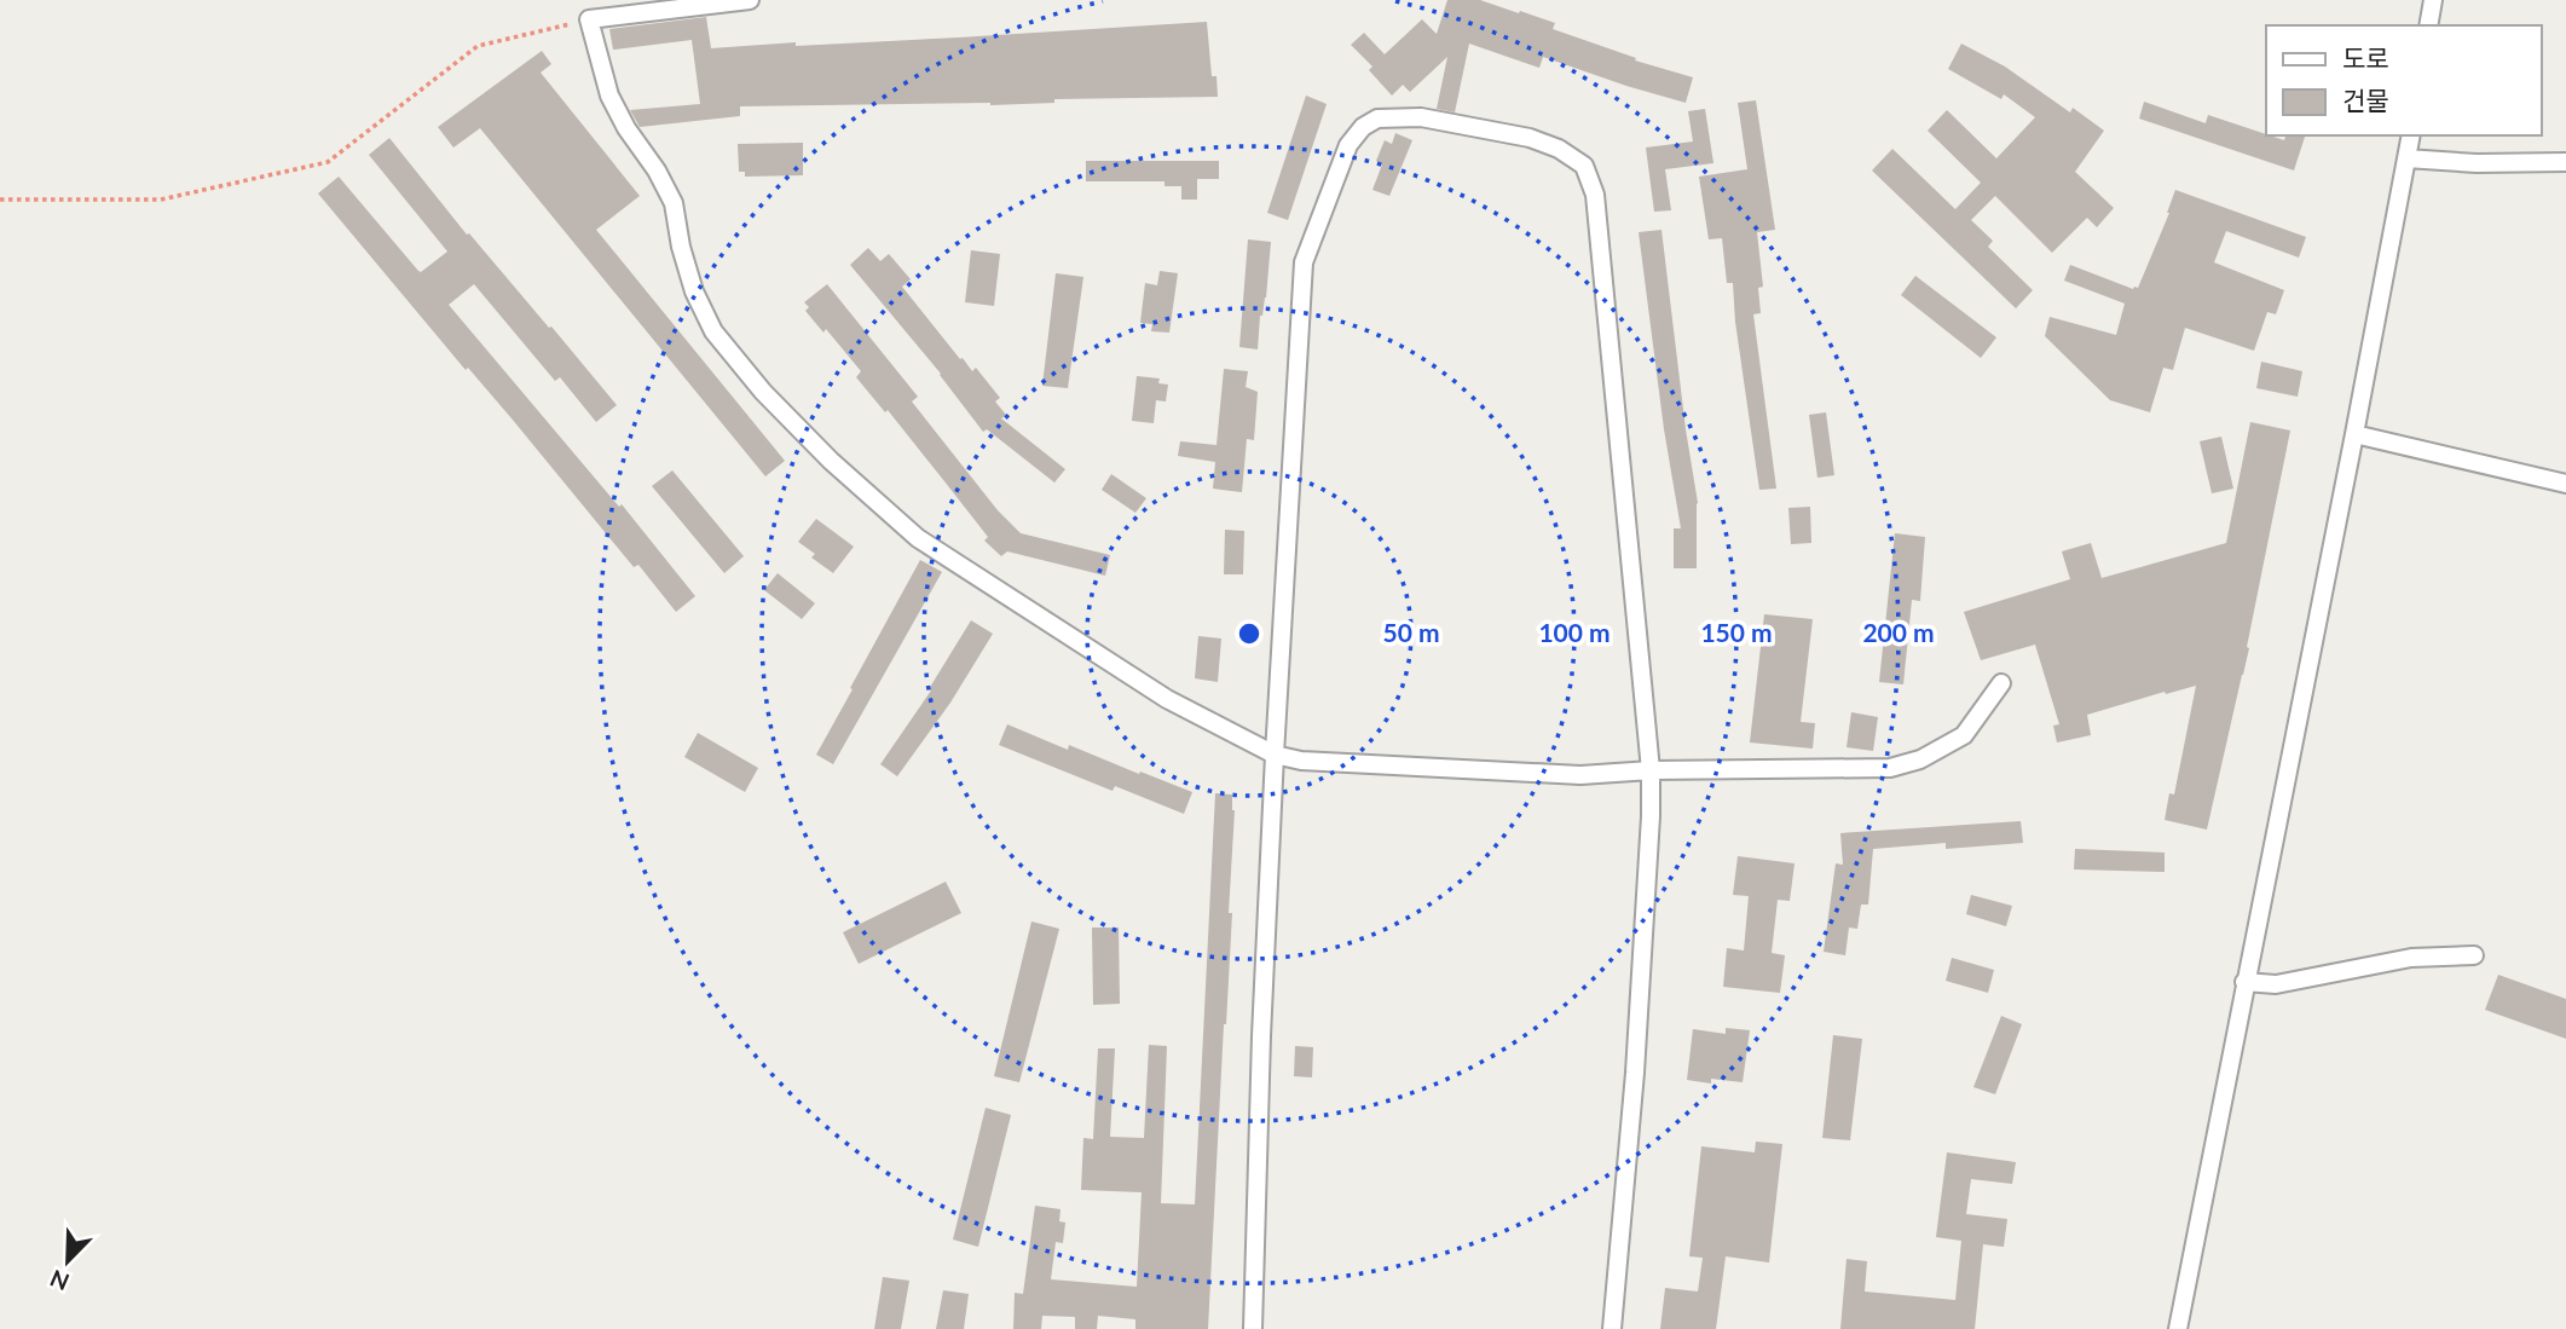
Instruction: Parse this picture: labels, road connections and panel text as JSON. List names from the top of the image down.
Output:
{
  "legend": ["도로", "건물"],
  "north": "bottom left",
  "rings": [
    "50 m",
    "100 m",
    "150 m",
    "200 m"
  ]
}
